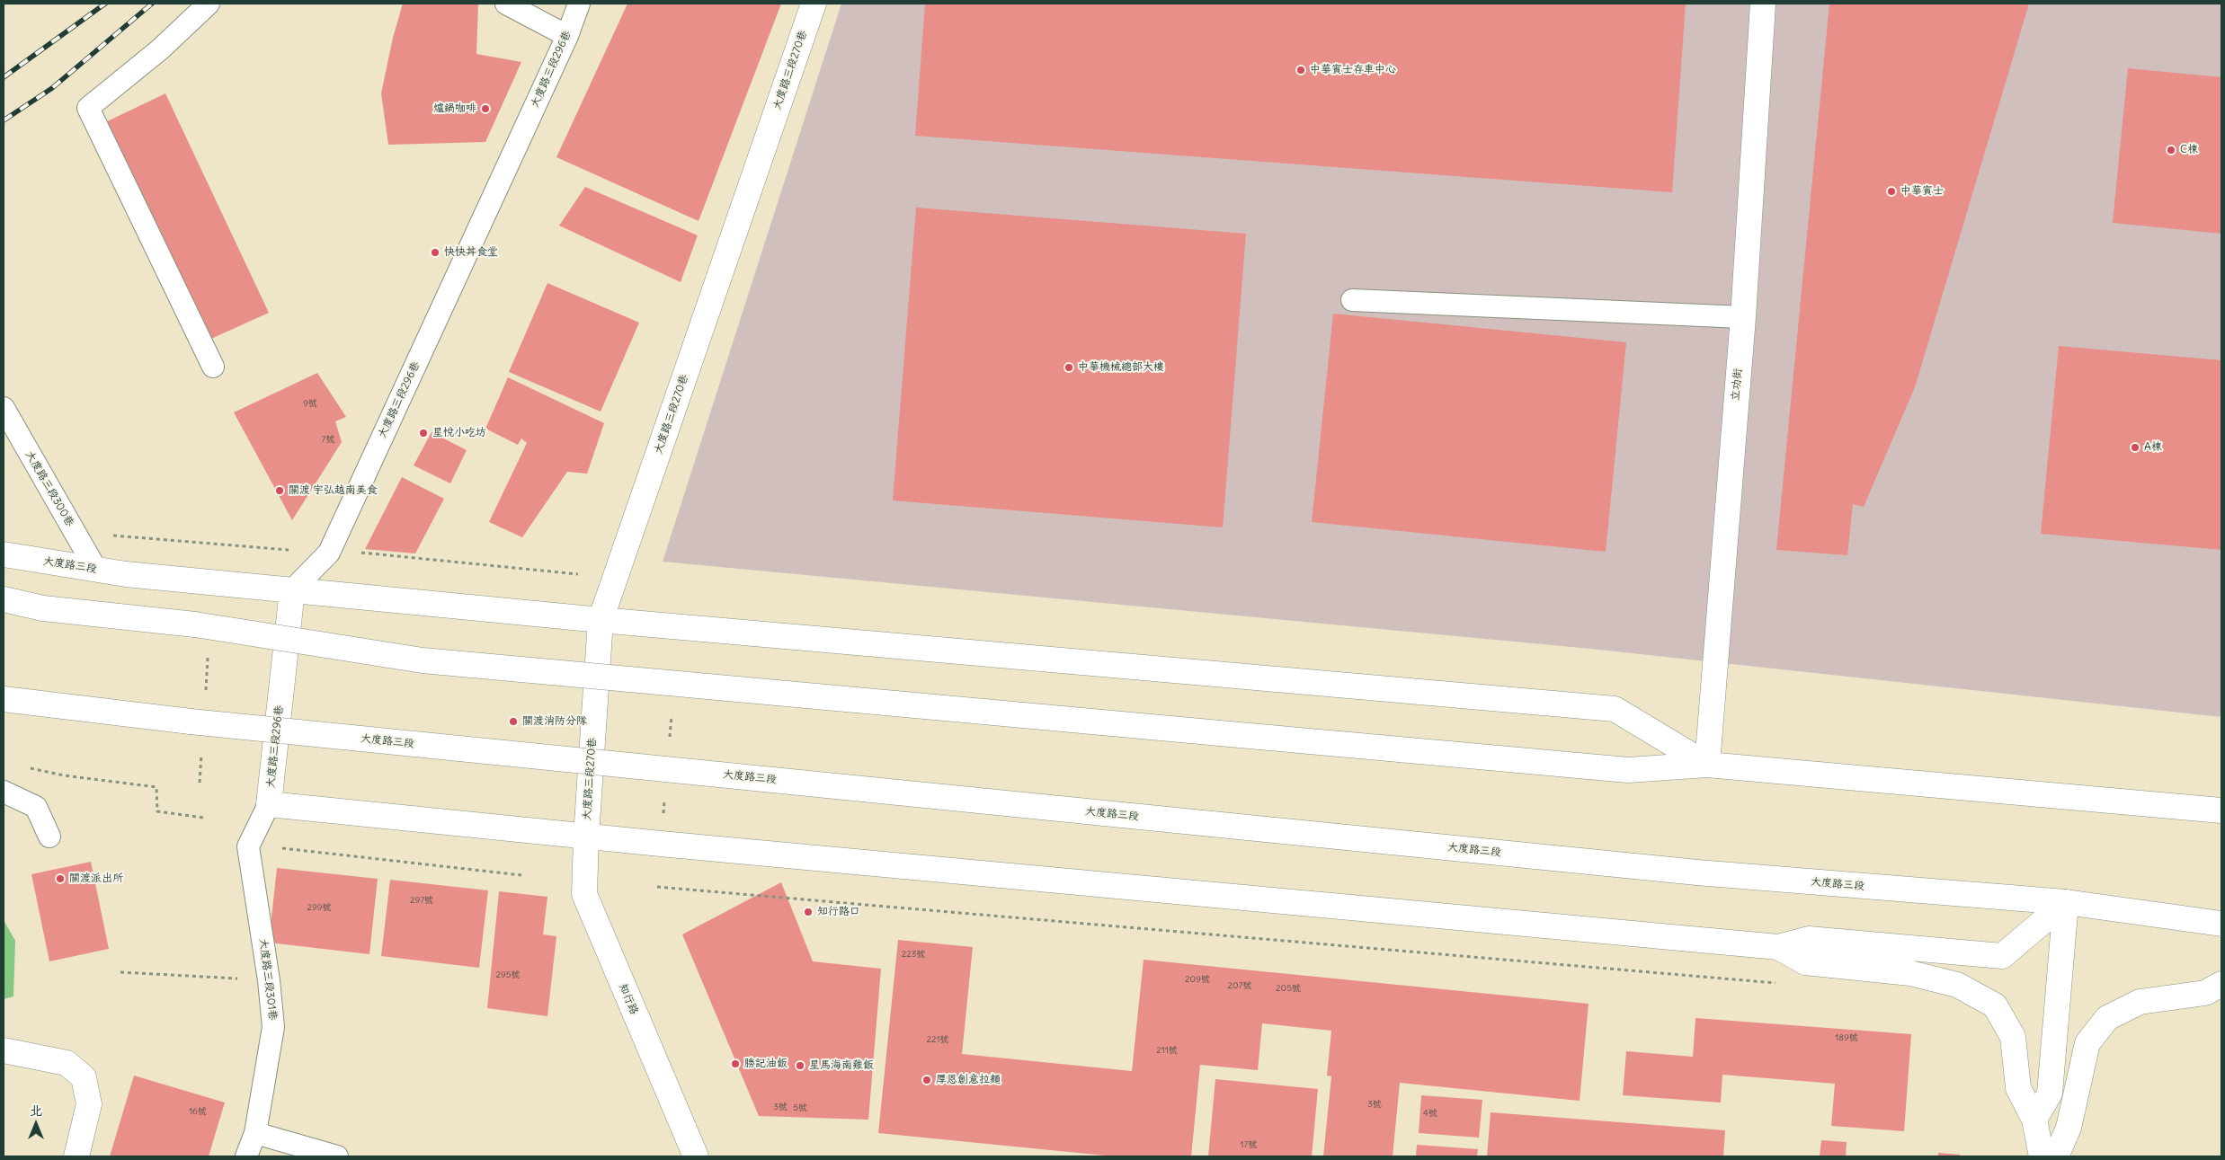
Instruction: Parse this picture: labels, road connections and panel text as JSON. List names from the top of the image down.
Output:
{
  "streets": {
    "street": [
      "大度路三段296巷",
      "大度路三段270巷",
      "立功街",
      "大度路三段",
      "知行路"
    ],
    "lane": ["大度路三段300巷", "大度路三段301巷"]
  },
  "crossings": [
    ["大度路三段296巷", "大度路三段"],
    ["大度路三段296巷", "大度路三段301巷"],
    ["大度路三段270巷", "大度路三段"],
    ["大度路三段270巷", "知行路"],
    ["立功街", "大度路三段"],
    ["大度路三段300巷", "大度路三段"]
  ],
  "places": [
    "中華賓士存車中心",
    "爐鍋咖啡",
    "C棟",
    "中華賓士",
    "快快丼食堂",
    "中華機械總部大樓",
    "星悦小吃坊",
    "A棟",
    "關渡 宇弘越南美食",
    "關渡消防分隊",
    "關渡派出所",
    "知行路口",
    "勝記油飯",
    "星馬海南雞飯",
    "厚恩創意拉麵"
  ],
  "house_numbers": [
    "9號",
    "7號",
    "297號",
    "299號",
    "223號",
    "295號",
    "209號",
    "207號",
    "205號",
    "189號",
    "221號",
    "211號",
    "3號",
    "3號",
    "5號",
    "16號",
    "4號",
    "17號"
  ],
  "north": "top"
}
